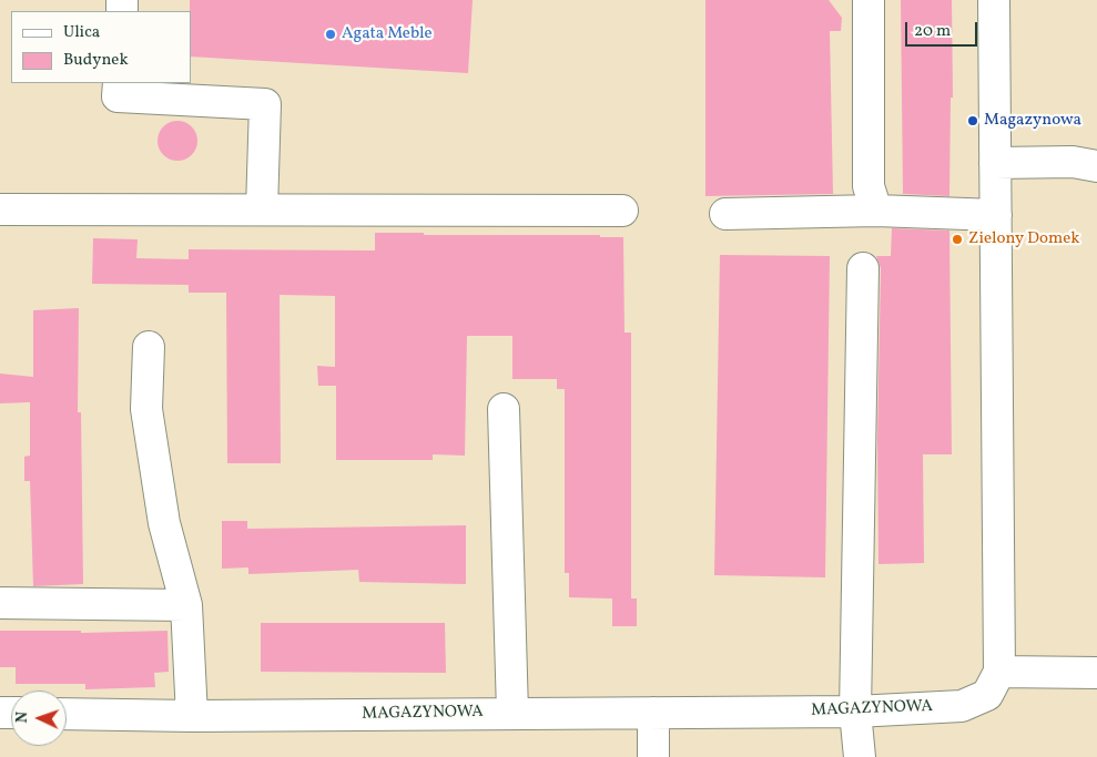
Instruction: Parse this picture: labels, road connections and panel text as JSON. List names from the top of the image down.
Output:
{
  "streets": {
    "street": ["MAGAZYNOWA"]
  },
  "places": ["Agata Meble", "Magazynowa", "Zielony Domek"],
  "legend": ["Ulica", "Budynek"],
  "scale_bar": "20 m",
  "north": "left"
}
